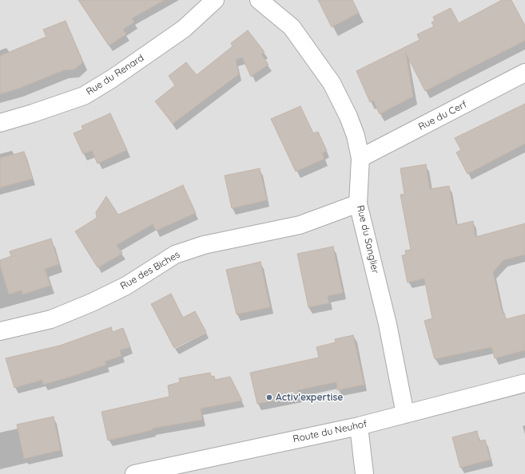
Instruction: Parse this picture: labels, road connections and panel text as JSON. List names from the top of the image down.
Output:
{
  "streets": {
    "street": [
      "Rue du Renard",
      "Rue du Cerf",
      "Rue du Sanglier",
      "Rue des Biches",
      "Route du Neuhof"
    ]
  },
  "crossings": [
    ["Rue du Cerf", "Rue du Sanglier"],
    ["Rue du Sanglier", "Rue des Biches"],
    ["Rue du Sanglier", "Route du Neuhof"]
  ],
  "places": ["Activ'expertise"]
}
